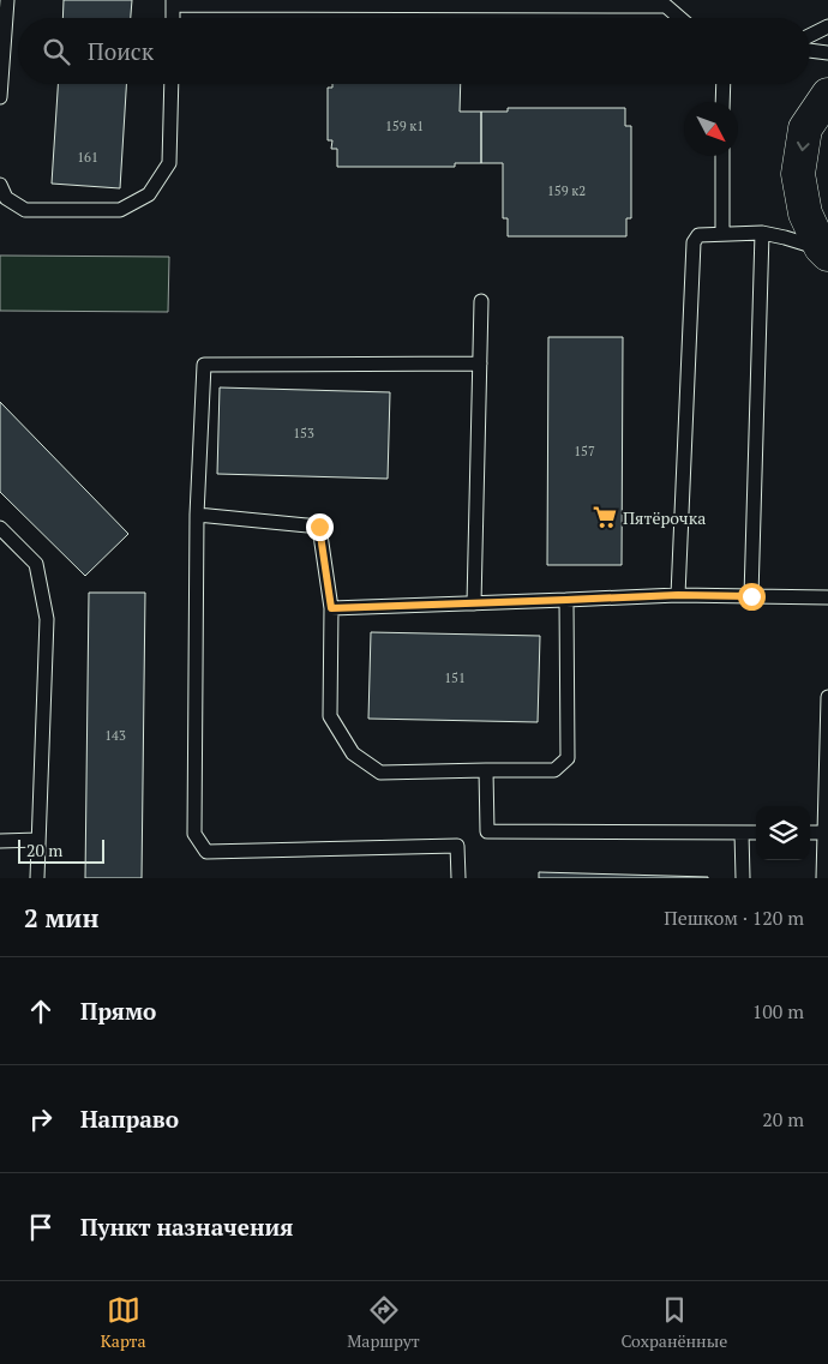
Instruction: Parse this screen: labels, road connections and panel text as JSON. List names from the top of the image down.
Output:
{
  "places": {
    "supermarket": ["Пятёрочка"]
  },
  "house_numbers": [
    "159 к1",
    "161",
    "159 к2",
    "153",
    "157",
    "151",
    "143"
  ],
  "scale_bar": "20 m",
  "north": "bottom right",
  "page": {
    "search": "Поиск",
    "scale": "20 m",
    "heading": ["2 мин", "Пешком · 120 m"],
    "list": [
      ["Прямо", "100 m"],
      ["Направо", "20 m"],
      "Пункт назначения"
    ],
    "nav": ["Карта", "Маршрут", "Сохранённые"]
  }
}
